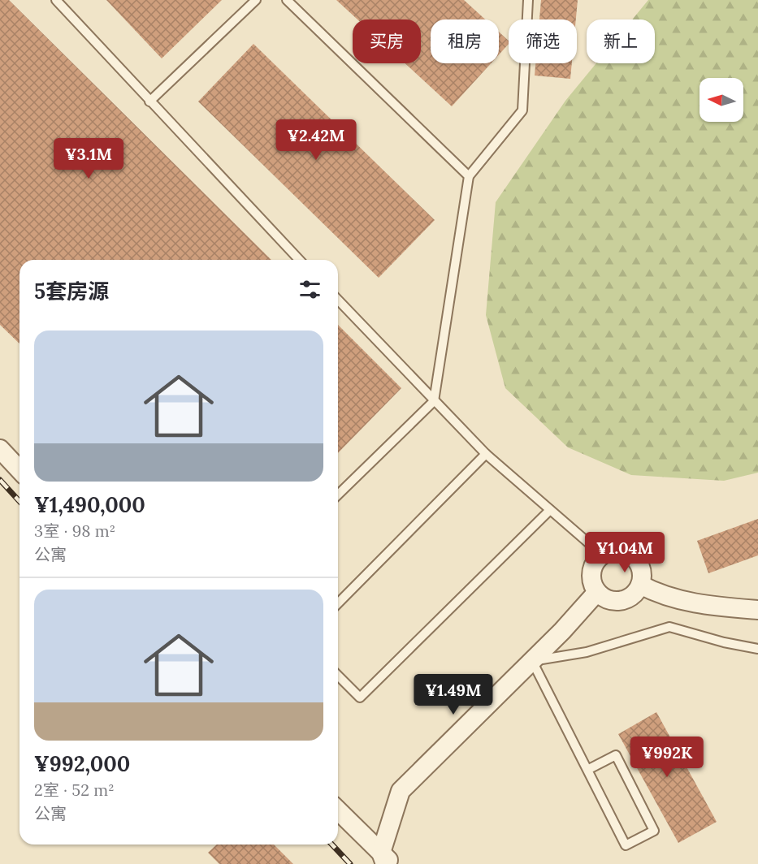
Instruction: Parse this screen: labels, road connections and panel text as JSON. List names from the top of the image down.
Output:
{
  "north": "left",
  "page": {
    "chip": [
      "买房",
      "租房",
      "筛选",
      "新上"
    ],
    "price": [
      "¥2.42M",
      "¥3.1M",
      "¥1.04M",
      "¥1.49M",
      "¥992K"
    ],
    "heading": "5套房源",
    "list": [
      {
        "name": "¥1,490,000",
        "note": "3室 · 98 m² · 公寓"
      },
      {
        "name": "¥992,000",
        "note": "2室 · 52 m² · 公寓"
      }
    ]
  }
}
